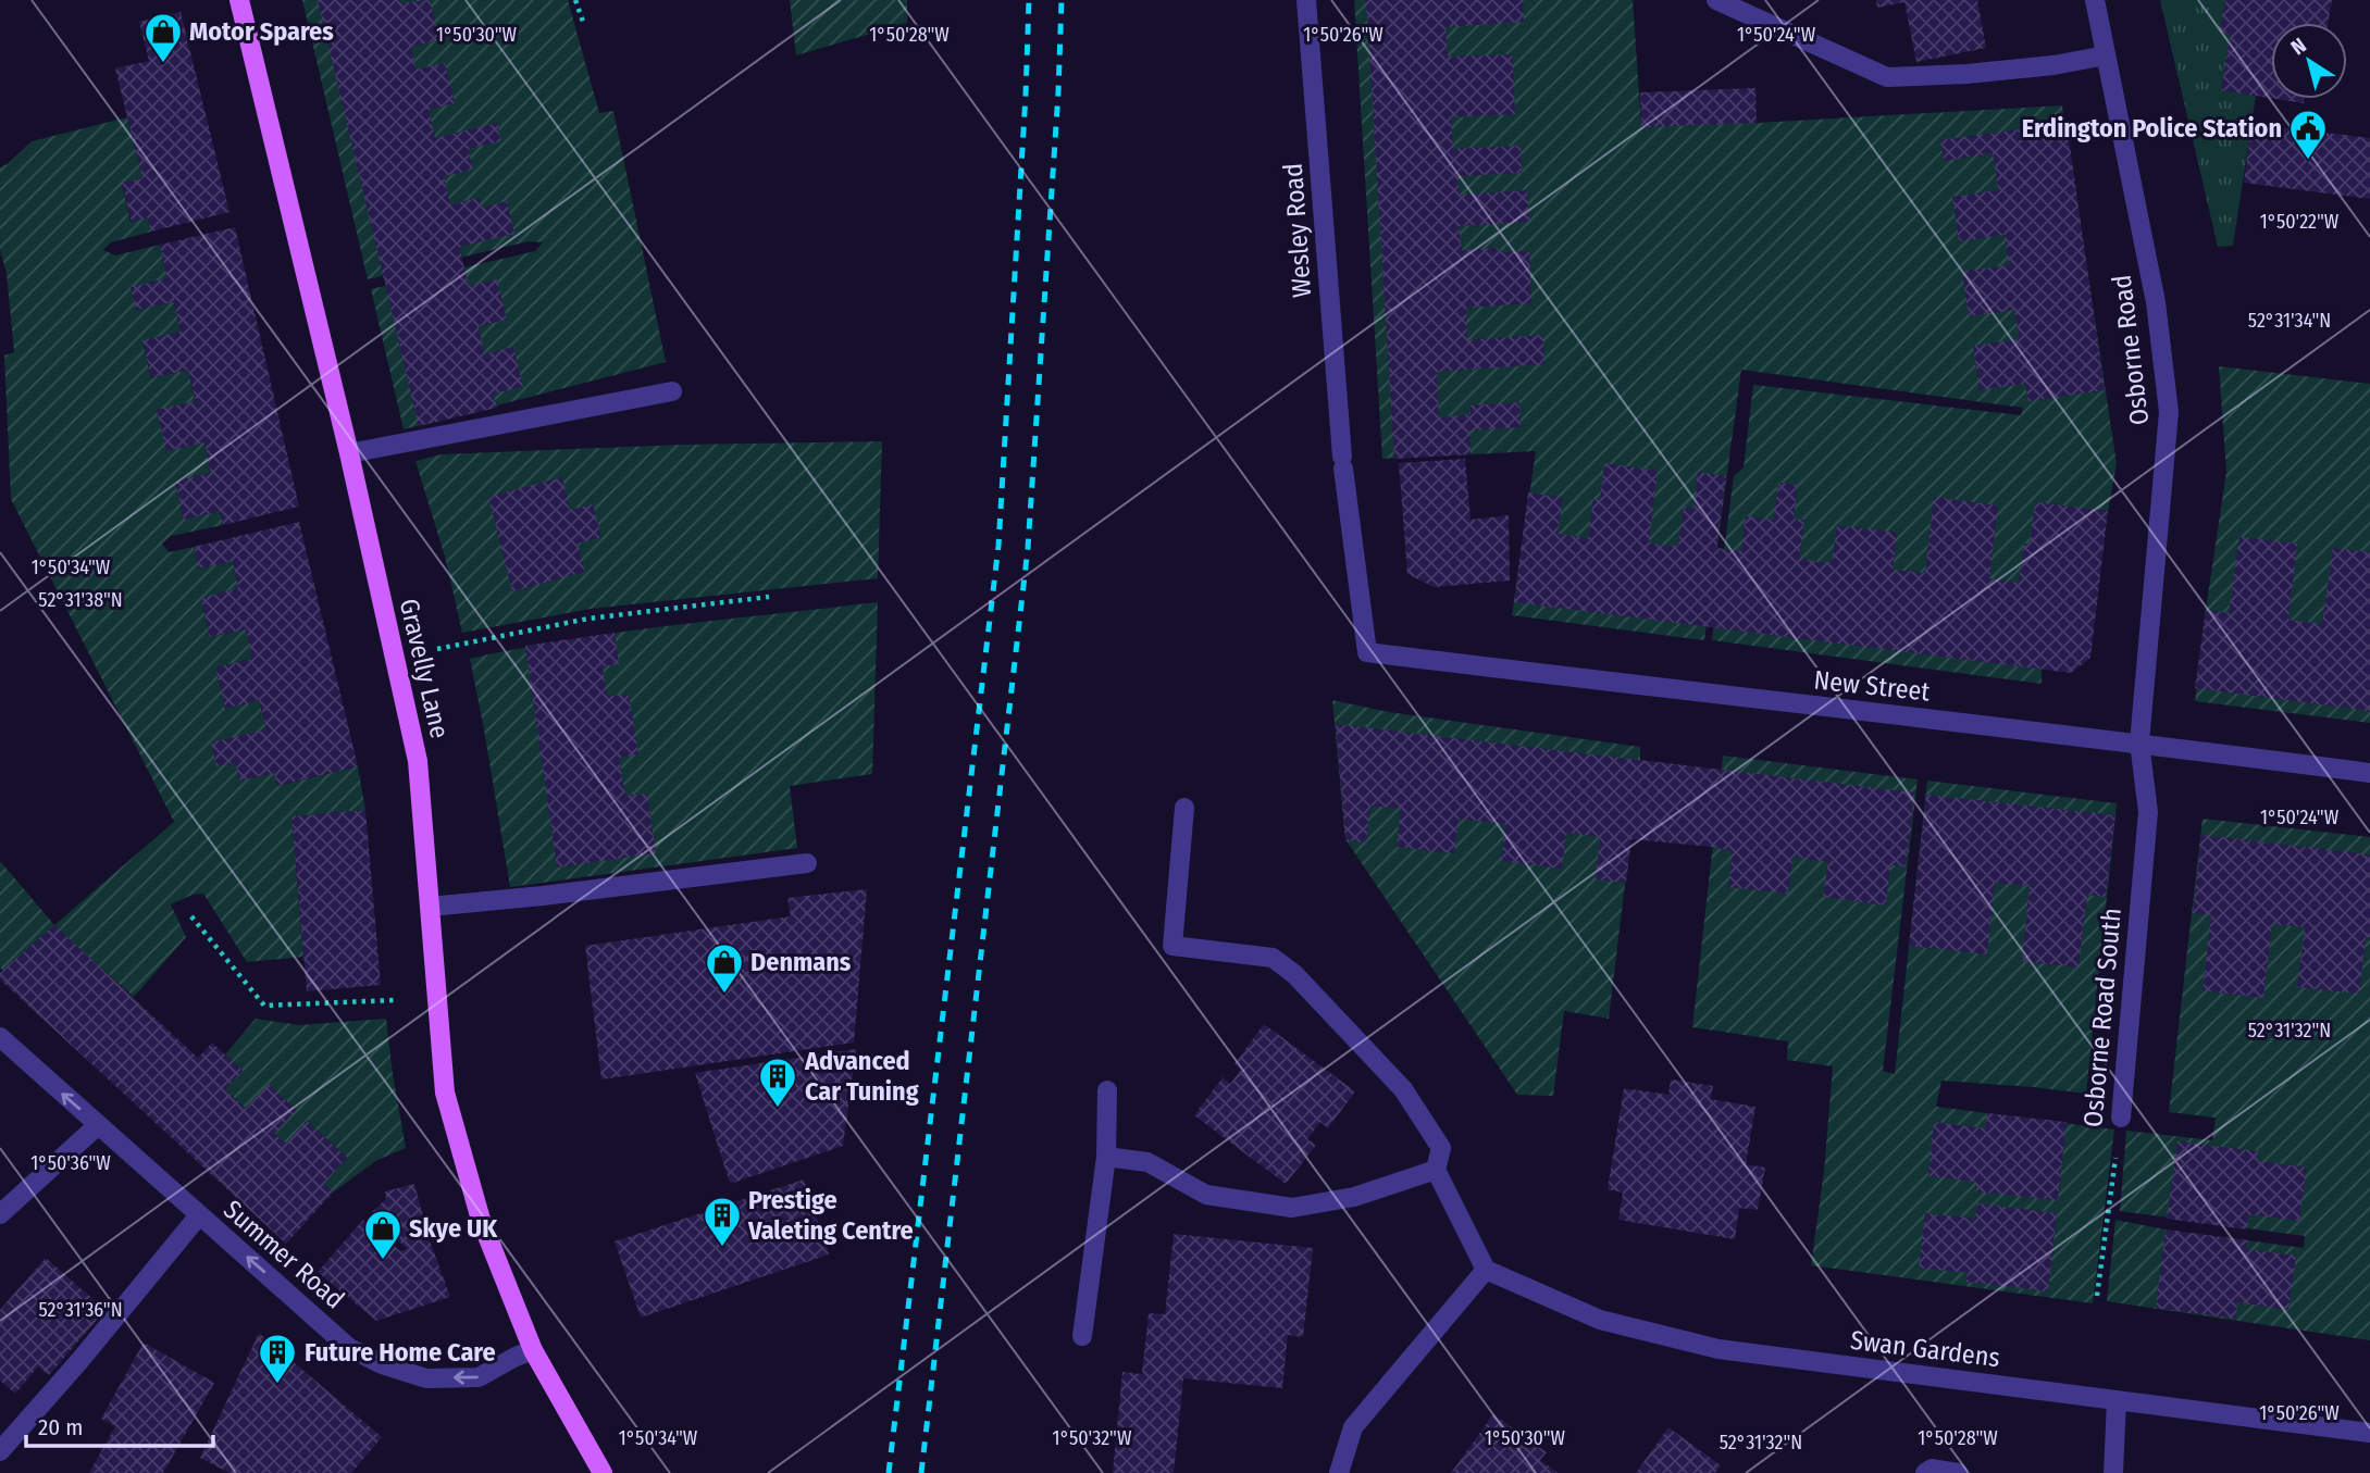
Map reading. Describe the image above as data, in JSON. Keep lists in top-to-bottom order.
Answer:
{
  "streets": {
    "main road": ["Gravelly Lane"],
    "street": [
      "Wesley Road",
      "Osborne Road",
      "New Street",
      "Osborne Road South",
      "Summer Road",
      "Swan Gardens"
    ]
  },
  "crossings": [
    ["Wesley Road", "New Street"],
    ["Osborne Road", "New Street"],
    ["Osborne Road", "Osborne Road South"],
    ["Gravelly Lane", "Summer Road"],
    ["New Street", "Osborne Road South"]
  ],
  "one_way": ["Summer Road"],
  "places": {
    "shop": ["Motor Spares", "Denmans", "Skye UK"],
    "public building": ["Erdington Police Station"],
    "building": ["Advanced Car Tuning", "Prestige Valeting Centre", "Future Home Care"]
  },
  "scale_bar": "20 m",
  "north": "top left",
  "coordinates": [
    "1°50'30\"W",
    "1°50'28\"W",
    "1°50'26\"W",
    "1°50'24\"W",
    "1°50'22\"W",
    "52°31'34\"N",
    "1°50'34\"W",
    "52°31'38\"N",
    "52°31'32\"N",
    "1°50'36\"W",
    "52°31'36\"N",
    "1°50'32\"W"
  ]
}
